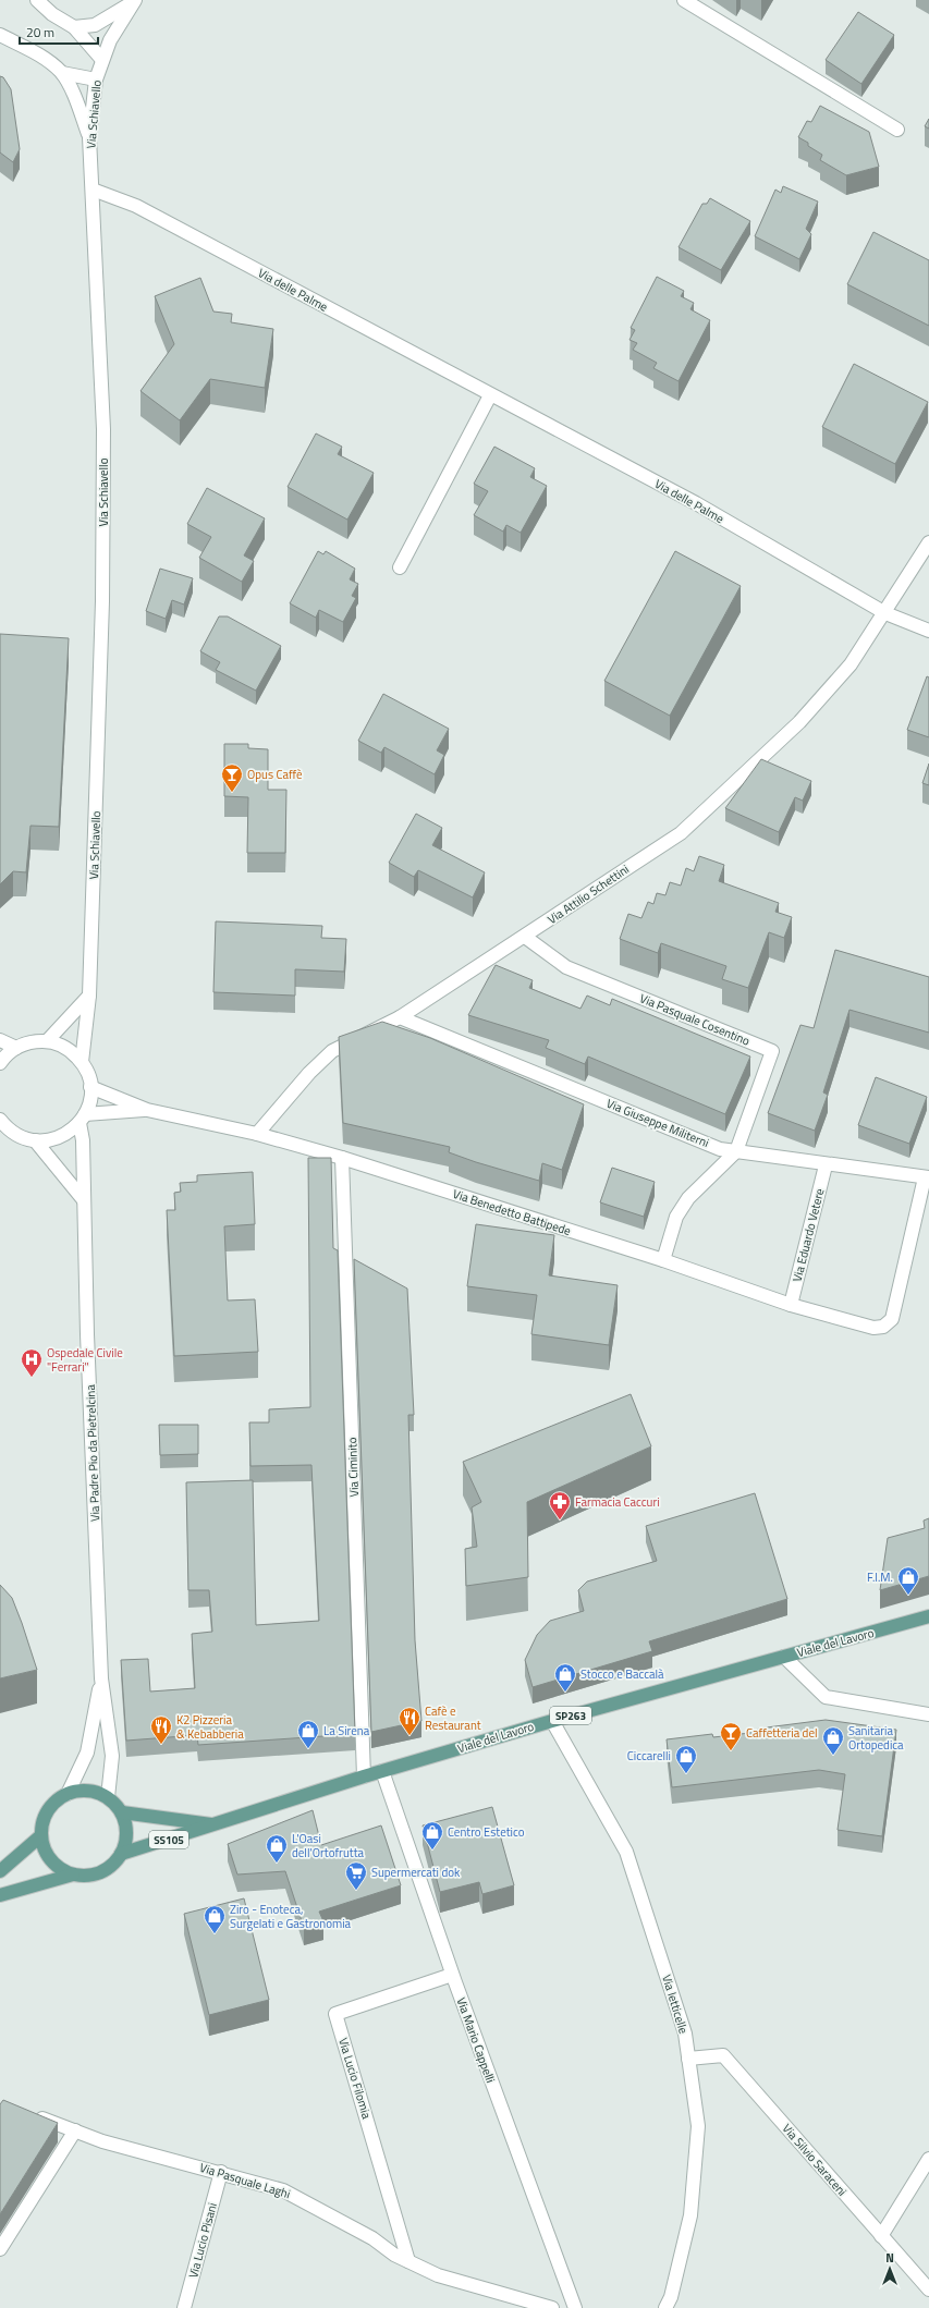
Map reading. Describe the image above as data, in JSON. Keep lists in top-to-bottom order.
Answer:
{
  "streets": {
    "main road": ["Viale del Lavoro", "SP263", "SS105"],
    "street": [
      "Via Schiavello",
      "Via delle Palme",
      "Via Attilio Schettini",
      "Via Pasquale Cosentino",
      "Via Giuseppe Militerni",
      "Via Benedetto Battipede",
      "Via Eduardo Vetere",
      "Via Padre Pio da Pietrelcina",
      "Via Ciminito",
      "Via Ietticelle",
      "Via Mario Cappelli",
      "Via Lucio Filomia",
      "Via Silvio Saraceni",
      "Via Pasquale Laghi",
      "Via Lucio Pisani"
    ]
  },
  "crossings": [
    ["Via Schiavello", "Via delle Palme"],
    ["Via delle Palme", "Via Attilio Schettini"],
    ["Via Attilio Schettini", "Via Pasquale Cosentino"],
    ["Via Attilio Schettini", "Via Giuseppe Militerni"],
    ["Via Attilio Schettini", "Via Benedetto Battipede"],
    ["Via Pasquale Cosentino", "Via Giuseppe Militerni"],
    ["Via Giuseppe Militerni", "Via Benedetto Battipede"],
    ["Via Giuseppe Militerni", "Via Eduardo Vetere"],
    ["Via Benedetto Battipede", "Via Eduardo Vetere"],
    ["Via Benedetto Battipede", "Via Ciminito"],
    ["Via Padre Pio da Pietrelcina", "Viale del Lavoro"],
    ["Via Ciminito", "Viale del Lavoro"],
    ["Viale del Lavoro", "Via Ietticelle"],
    ["Viale del Lavoro", "Via Mario Cappelli"],
    ["Via Ietticelle", "Via Silvio Saraceni"],
    ["Via Mario Cappelli", "Via Lucio Filomia"],
    ["Via Lucio Filomia", "Via Pasquale Laghi"],
    ["Via Pasquale Laghi", "Via Lucio Pisani"]
  ],
  "places": {
    "bar": ["Opus Caffè", "Caffetteria del"],
    "hospital": ["Ospedale Civile \"Ferrari\""],
    "pharmacy": ["Farmacia Caccuri"],
    "shop": [
      "F.I.M.",
      "Stocco e Baccalà",
      "La Sirena",
      "Sanitaria Ortopedica",
      "Ciccarelli",
      "Centro Estetico",
      "L'Oasi dell'Ortofrutta",
      "Ziro - Enoteca, Surgelati e Gastronomia"
    ],
    "restaurant": ["Cafè e Restaurant", "K2 Pizzeria & Kebabberia"],
    "supermarket": ["Supermercati dok"]
  },
  "scale_bar": "20 m",
  "north": "top"
}
